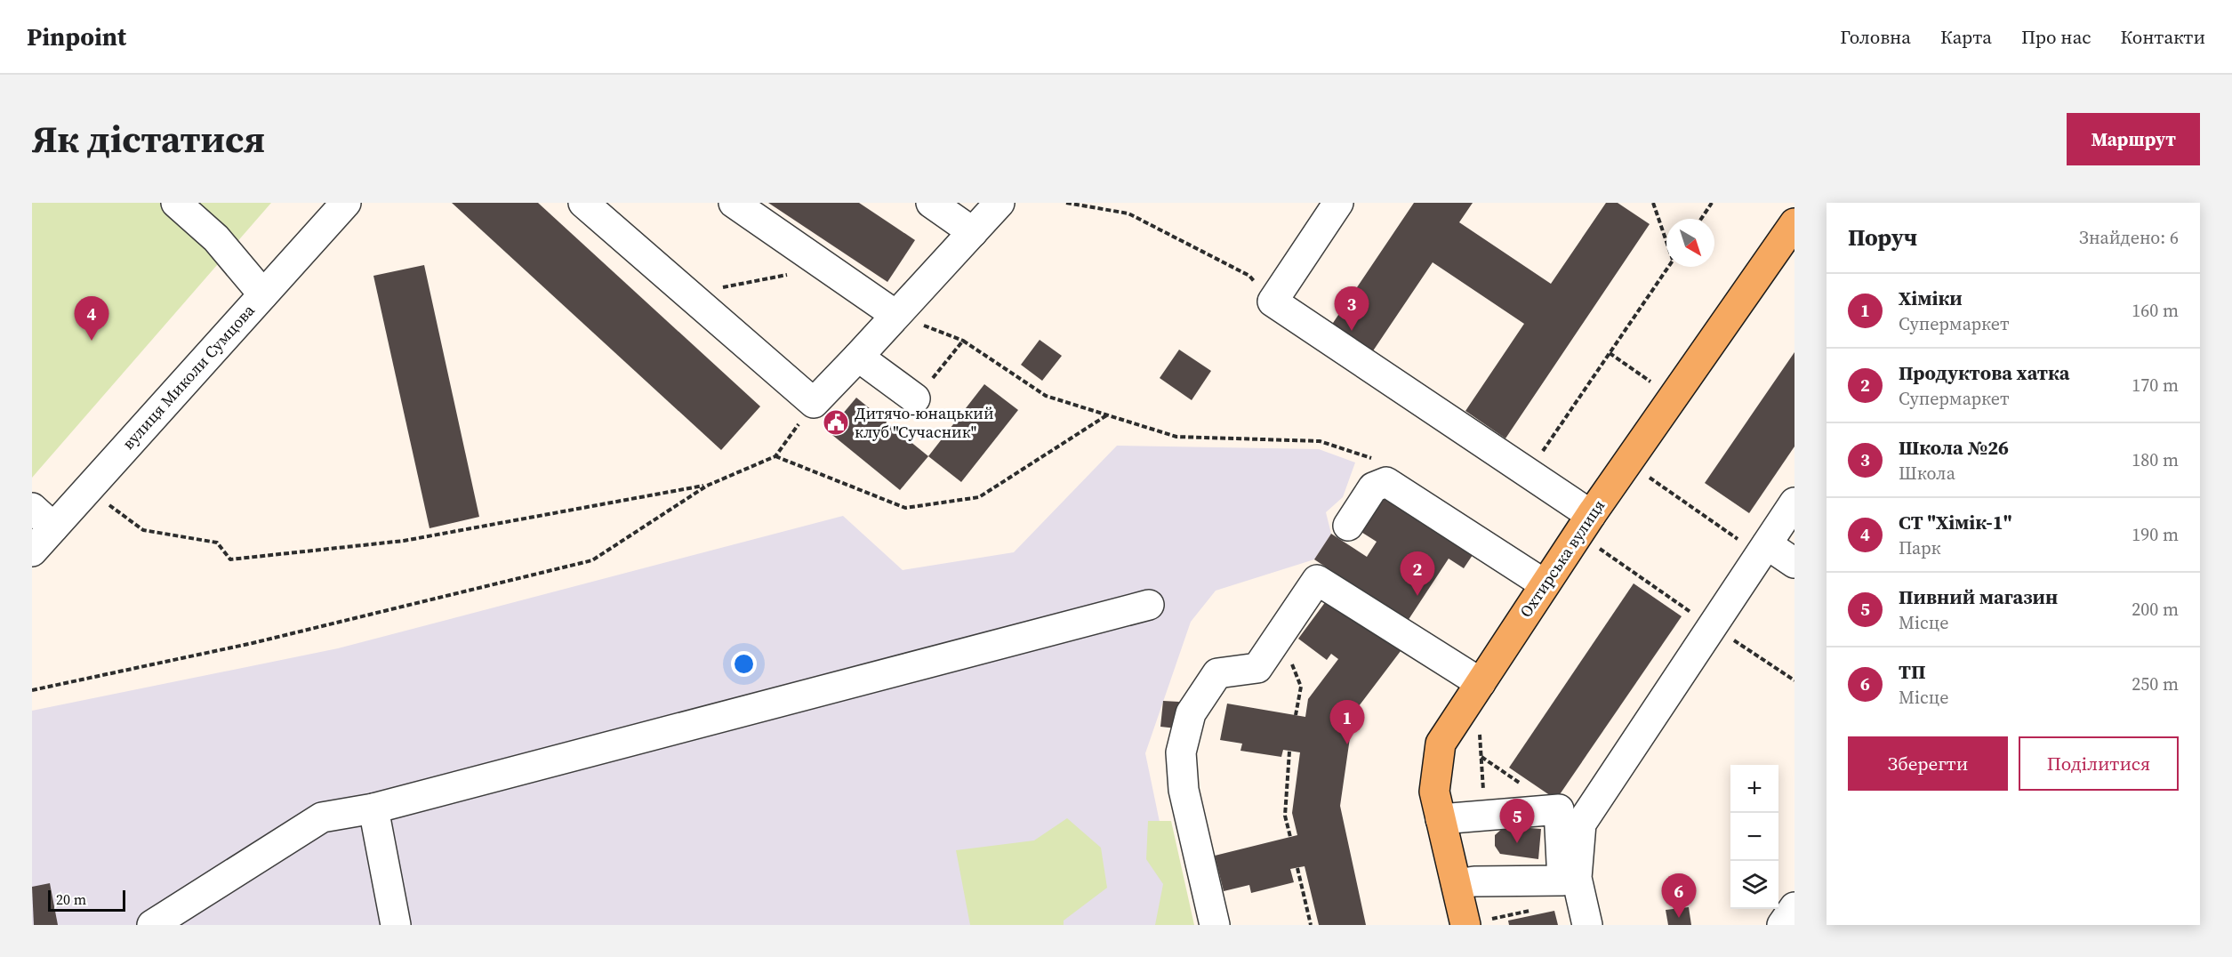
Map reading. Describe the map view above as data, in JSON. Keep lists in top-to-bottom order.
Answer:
{
  "streets": {
    "main road": ["Охтирська вулиця"],
    "street": ["вулиця Миколи Сумцова"]
  },
  "places": {
    "public building": ["Дитячо-юнацький клуб \"Сучасник\""]
  },
  "scale_bar": "20 m",
  "north": "bottom right",
  "page": {
    "header": "Pinpoint",
    "nav": [
      "Головна",
      "Карта",
      "Про нас",
      "Контакти"
    ],
    "title": "Як дістатися",
    "buttons": [
      "Маршрут",
      ["Зберегти", "Поділитися"]
    ],
    "heading": ["Поруч", "Знайдено: 6"],
    "list": [
      {
        "mark": "1",
        "name": "Хіміки",
        "note": "Супермаркет",
        "value": "160 m"
      },
      {
        "mark": "2",
        "name": "Продуктова хатка",
        "note": "Супермаркет",
        "value": "170 m"
      },
      {
        "mark": "3",
        "name": "Школа №26",
        "note": "Школа",
        "value": "180 m"
      },
      {
        "mark": "4",
        "name": "СТ \"Хімік-1\"",
        "note": "Парк",
        "value": "190 m"
      },
      {
        "mark": "5",
        "name": "Пивний магазин",
        "note": "Місце",
        "value": "200 m"
      },
      {
        "mark": "6",
        "name": "ТП",
        "note": "Місце",
        "value": "250 m"
      }
    ],
    "pins": [
      "3",
      "4",
      "2",
      "1",
      "5",
      "6"
    ],
    "map_buttons": ["+", "−"],
    "scale": "20 m"
  }
}
